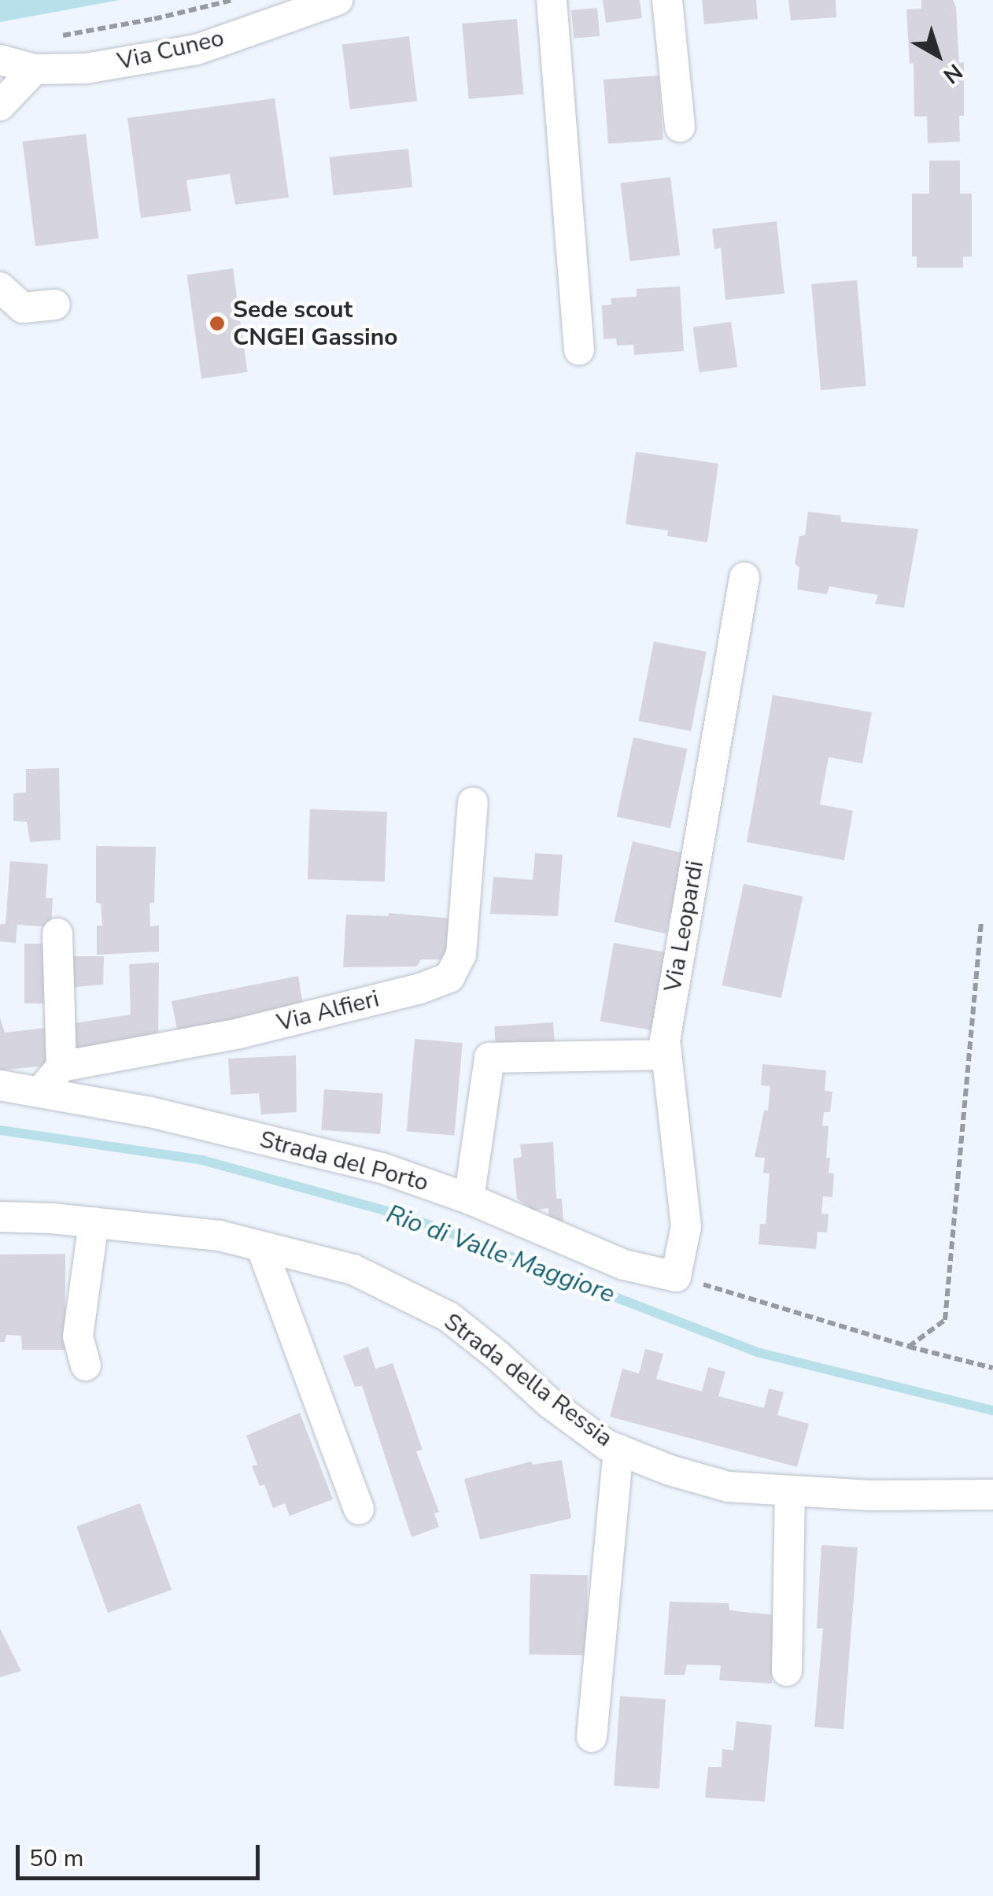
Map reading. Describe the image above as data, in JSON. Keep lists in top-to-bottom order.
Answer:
{
  "streets": {
    "street": [
      "Via Cuneo",
      "Via Leopardi",
      "Via Alfieri",
      "Strada del Porto",
      "Strada della Ressia"
    ]
  },
  "crossings": [
    ["Via Leopardi", "Strada del Porto"]
  ],
  "water": ["Rio di Valle Maggiore"],
  "places": ["Sede scout CNGEI Gassino"],
  "scale_bar": "50 m",
  "north": "bottom right"
}
